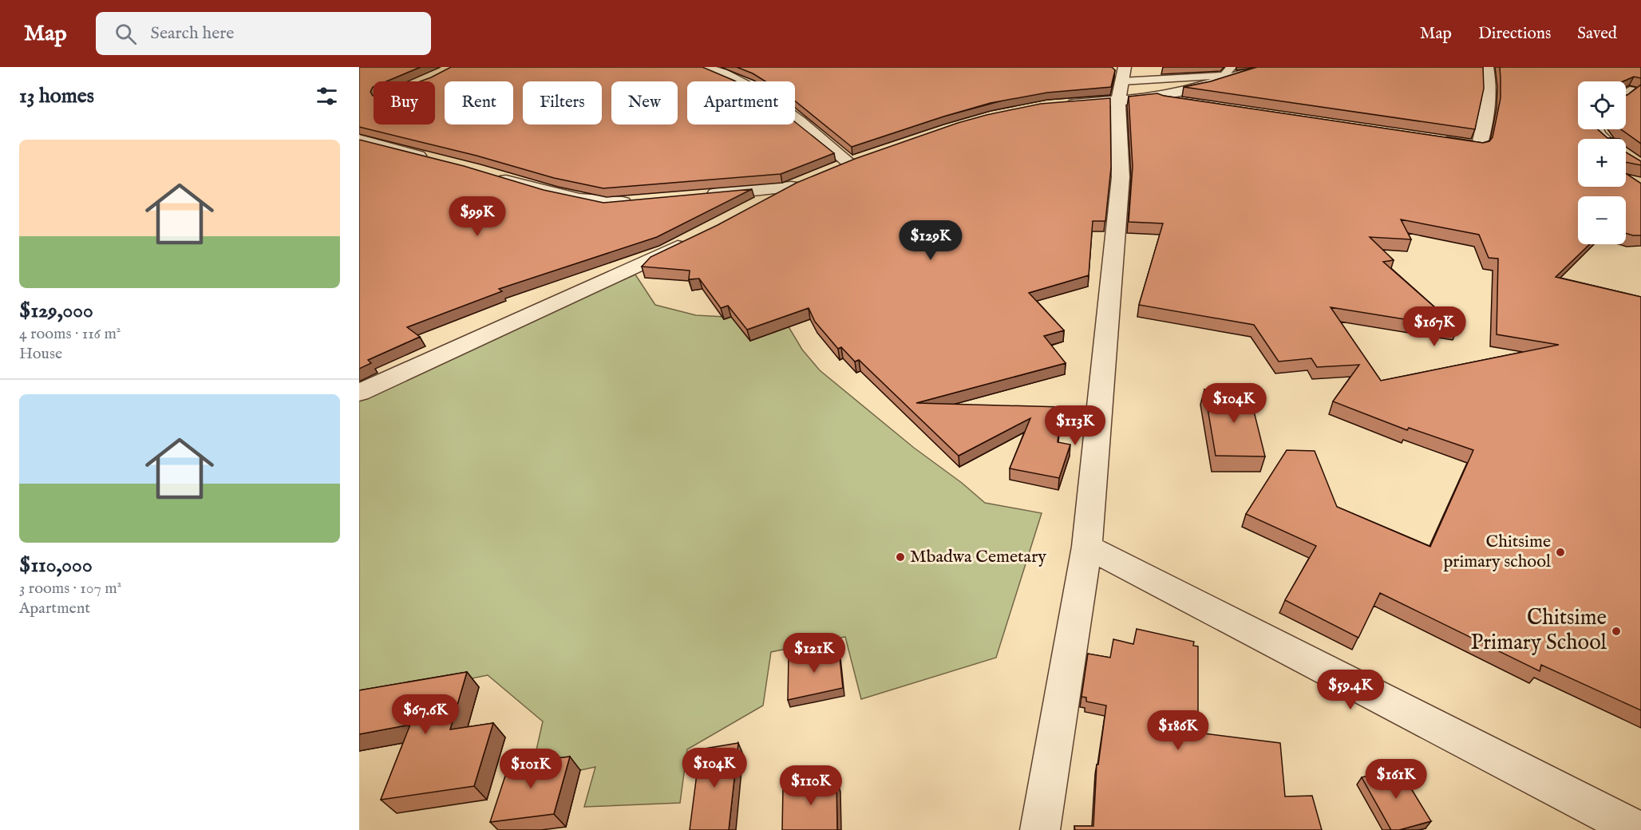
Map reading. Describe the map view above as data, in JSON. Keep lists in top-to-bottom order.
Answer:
{
  "places": ["Chitsime primary school", "Mbadwa Cemetary", "Chitsime Primary School"],
  "page": {
    "header": "Map",
    "search": "Search here",
    "nav": ["Map", "Directions", "Saved"],
    "heading": "13 homes",
    "map_buttons": ["+", "−"],
    "chip": [
      "Buy",
      "Rent",
      "Filters",
      "New",
      "Apartment"
    ],
    "list": [
      {
        "name": "$129,000",
        "note": "4 rooms · 116 m² · House"
      },
      {
        "name": "$110,000",
        "note": "3 rooms · 107 m² · Apartment"
      }
    ],
    "price": [
      "$99K",
      "$129K",
      "$167K",
      "$104K",
      "$113K",
      "$121K",
      "$59.4K",
      "$67.6K",
      "$186K",
      "$104K",
      "$101K",
      "$161K",
      "$110K"
    ]
  }
}
